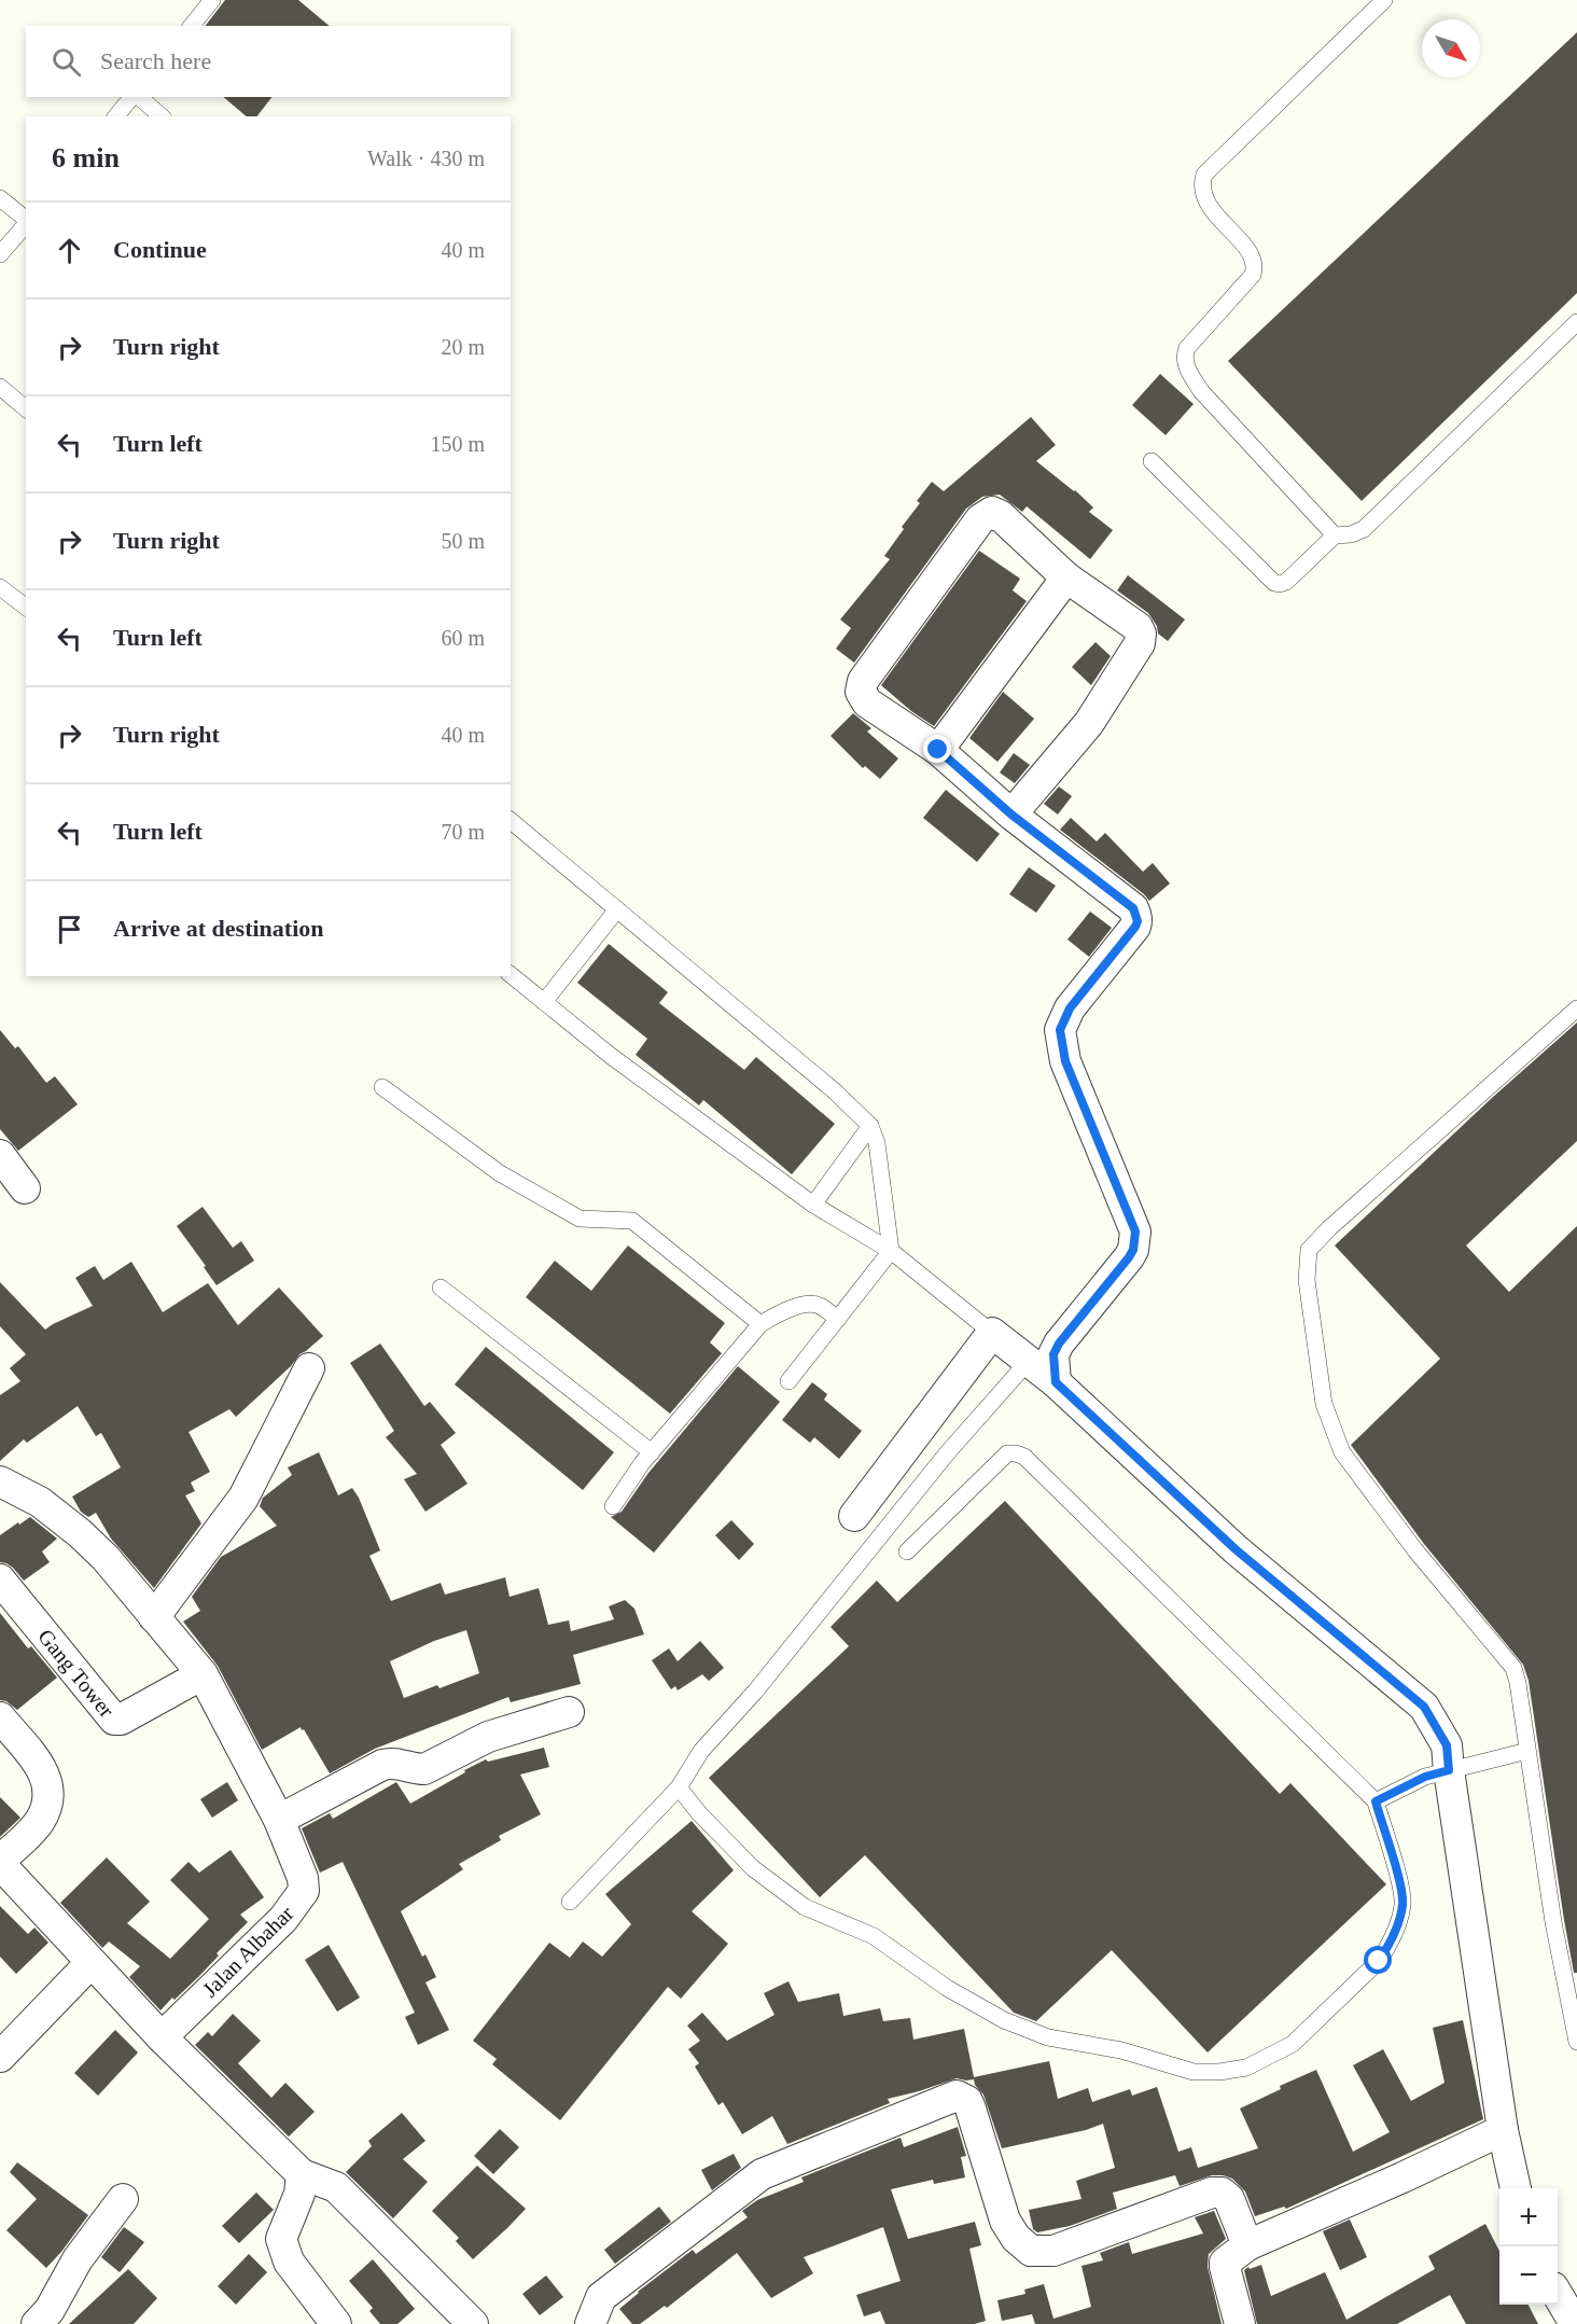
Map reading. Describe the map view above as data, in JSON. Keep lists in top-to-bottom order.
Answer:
{
  "streets": {
    "street": ["Gang Tower", "Jalan Albahar"]
  },
  "crossings": [
    ["Gang Tower", "Jalan Albahar"]
  ],
  "north": "bottom right",
  "page": {
    "search": "Search here",
    "heading": ["6 min", "Walk · 430 m"],
    "list": [
      ["Continue", "40 m"],
      ["Turn right", "20 m"],
      ["Turn left", "150 m"],
      ["Turn right", "50 m"],
      ["Turn left", "60 m"],
      ["Turn right", "40 m"],
      ["Turn left", "70 m"],
      "Arrive at destination"
    ],
    "map_buttons": ["+", "−"]
  }
}
